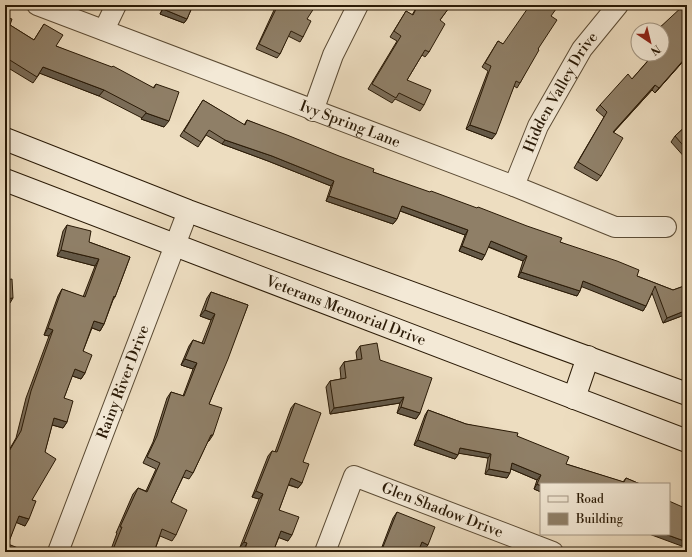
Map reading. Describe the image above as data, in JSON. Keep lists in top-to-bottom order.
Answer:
{
  "streets": {
    "main road": ["Veterans Memorial Drive"],
    "street": [
      "Hidden Valley Drive",
      "Ivy Spring Lane",
      "Rainy River Drive",
      "Glen Shadow Drive"
    ]
  },
  "crossings": [
    ["Hidden Valley Drive", "Ivy Spring Lane"],
    ["Veterans Memorial Drive", "Rainy River Drive"]
  ],
  "legend": ["Road", "Building"],
  "north": "bottom right"
}
